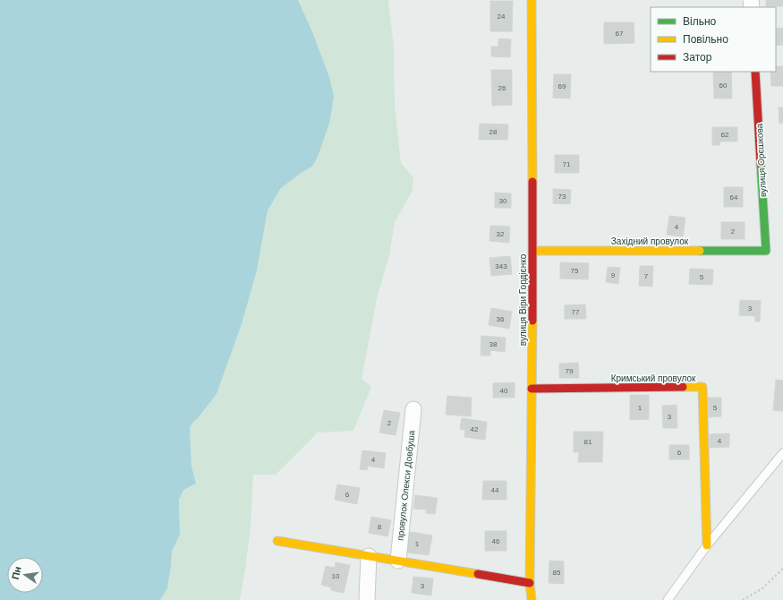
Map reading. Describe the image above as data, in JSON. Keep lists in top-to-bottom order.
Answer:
{
  "streets": {
    "street": [
      "вулиця Орєшкова",
      "Західний провулок",
      "вулиця Віри Гордієнко",
      "Кримський провулок",
      "провулок Олекси Довбуша"
    ]
  },
  "crossings": [
    ["вулиця Орєшкова", "Західний провулок"],
    ["Західний провулок", "вулиця Віри Гордієнко"],
    ["вулиця Віри Гордієнко", "Кримський провулок"]
  ],
  "house_numbers": [
    "24",
    "67",
    "60",
    "69",
    "26",
    "28",
    "62",
    "71",
    "73",
    "64",
    "30",
    "4",
    "2",
    "32",
    "343",
    "75",
    "9",
    "7",
    "5",
    "3",
    "77",
    "36",
    "38",
    "79",
    "40",
    "1",
    "5",
    "3",
    "2",
    "42",
    "4",
    "81",
    "6",
    "4",
    "44",
    "6",
    "8",
    "46",
    "1",
    "85",
    "10",
    "3"
  ],
  "legend": ["Вільно", "Повільно", "Затор"],
  "north": "left"
}
